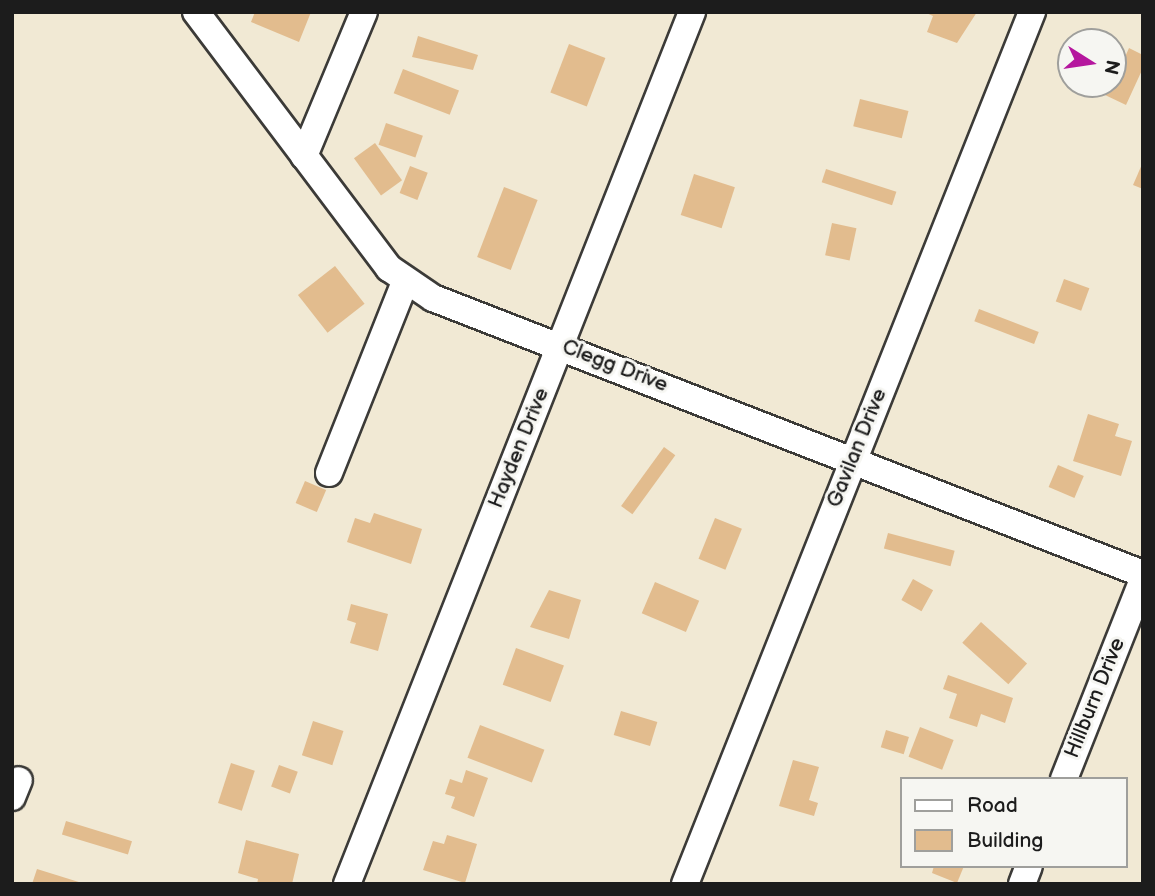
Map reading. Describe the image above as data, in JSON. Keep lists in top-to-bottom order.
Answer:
{
  "streets": {
    "street": [
      "Clegg Drive",
      "Hayden Drive",
      "Gavilan Drive",
      "Hillburn Drive"
    ]
  },
  "crossings": [
    ["Clegg Drive", "Hayden Drive"],
    ["Clegg Drive", "Gavilan Drive"],
    ["Clegg Drive", "Hillburn Drive"]
  ],
  "legend": ["Road", "Building"],
  "north": "right"
}
